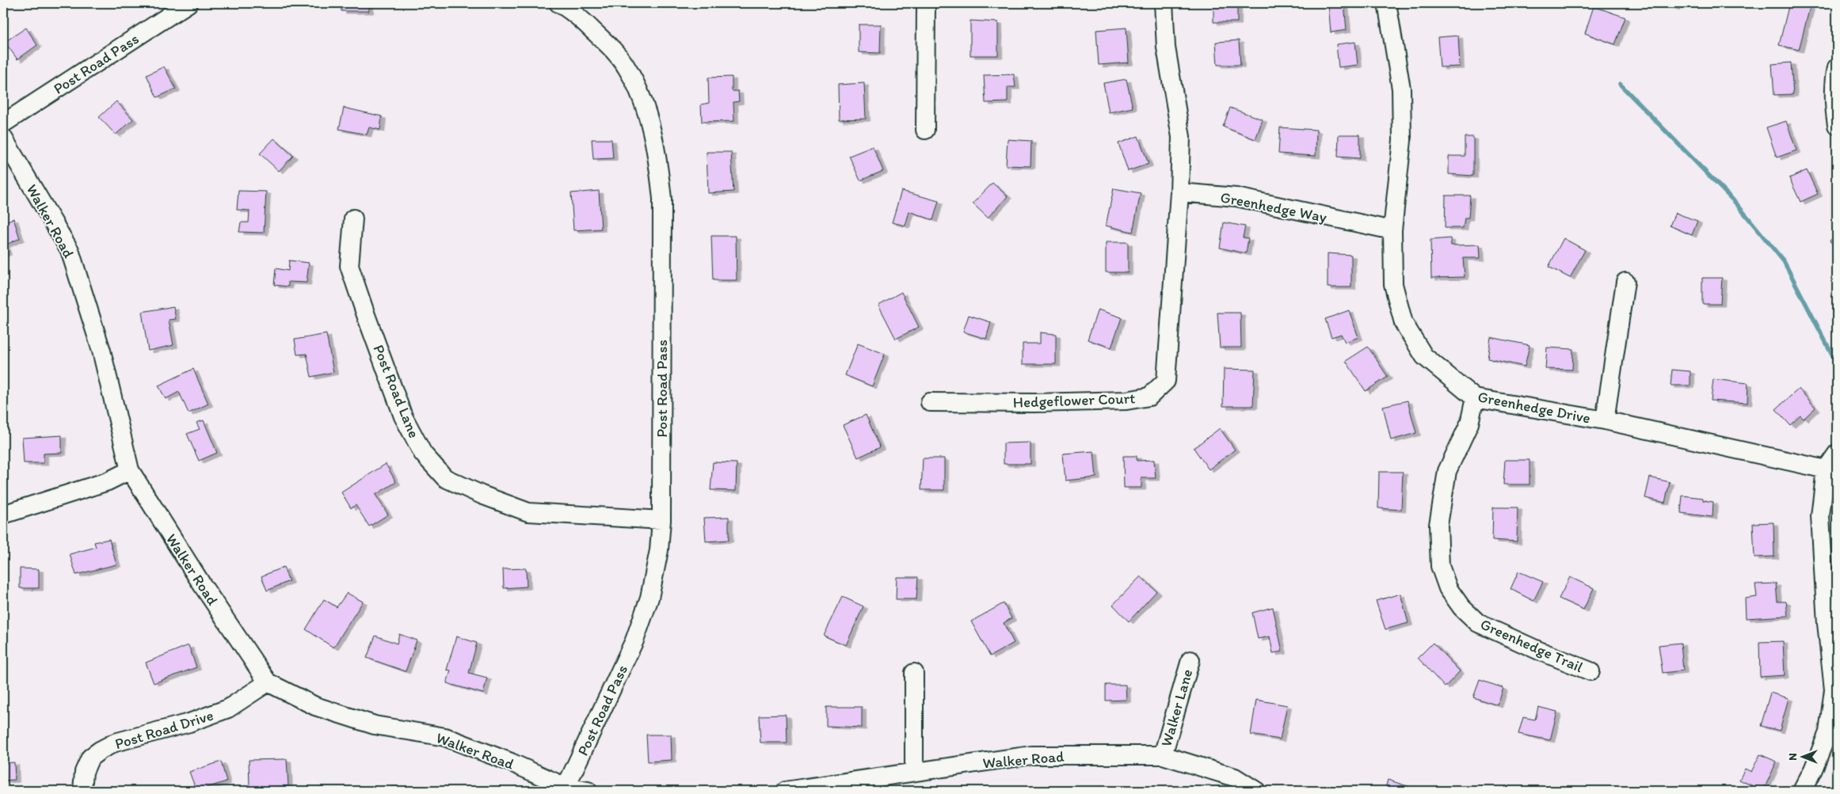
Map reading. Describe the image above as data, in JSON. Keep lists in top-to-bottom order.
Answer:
{
  "streets": {
    "street": [
      "Post Road Pass",
      "Greenhedge Way",
      "Walker Road",
      "Post Road Lane",
      "Hedgeflower Court",
      "Greenhedge Drive",
      "Greenhedge Trail",
      "Walker Lane",
      "Post Road Drive"
    ]
  },
  "crossings": [
    ["Post Road Pass", "Walker Road"],
    ["Post Road Pass", "Post Road Lane"],
    ["Greenhedge Way", "Hedgeflower Court"],
    ["Greenhedge Way", "Greenhedge Drive"],
    ["Walker Road", "Walker Lane"],
    ["Walker Road", "Post Road Drive"],
    ["Greenhedge Drive", "Greenhedge Trail"]
  ],
  "north": "left"
}
